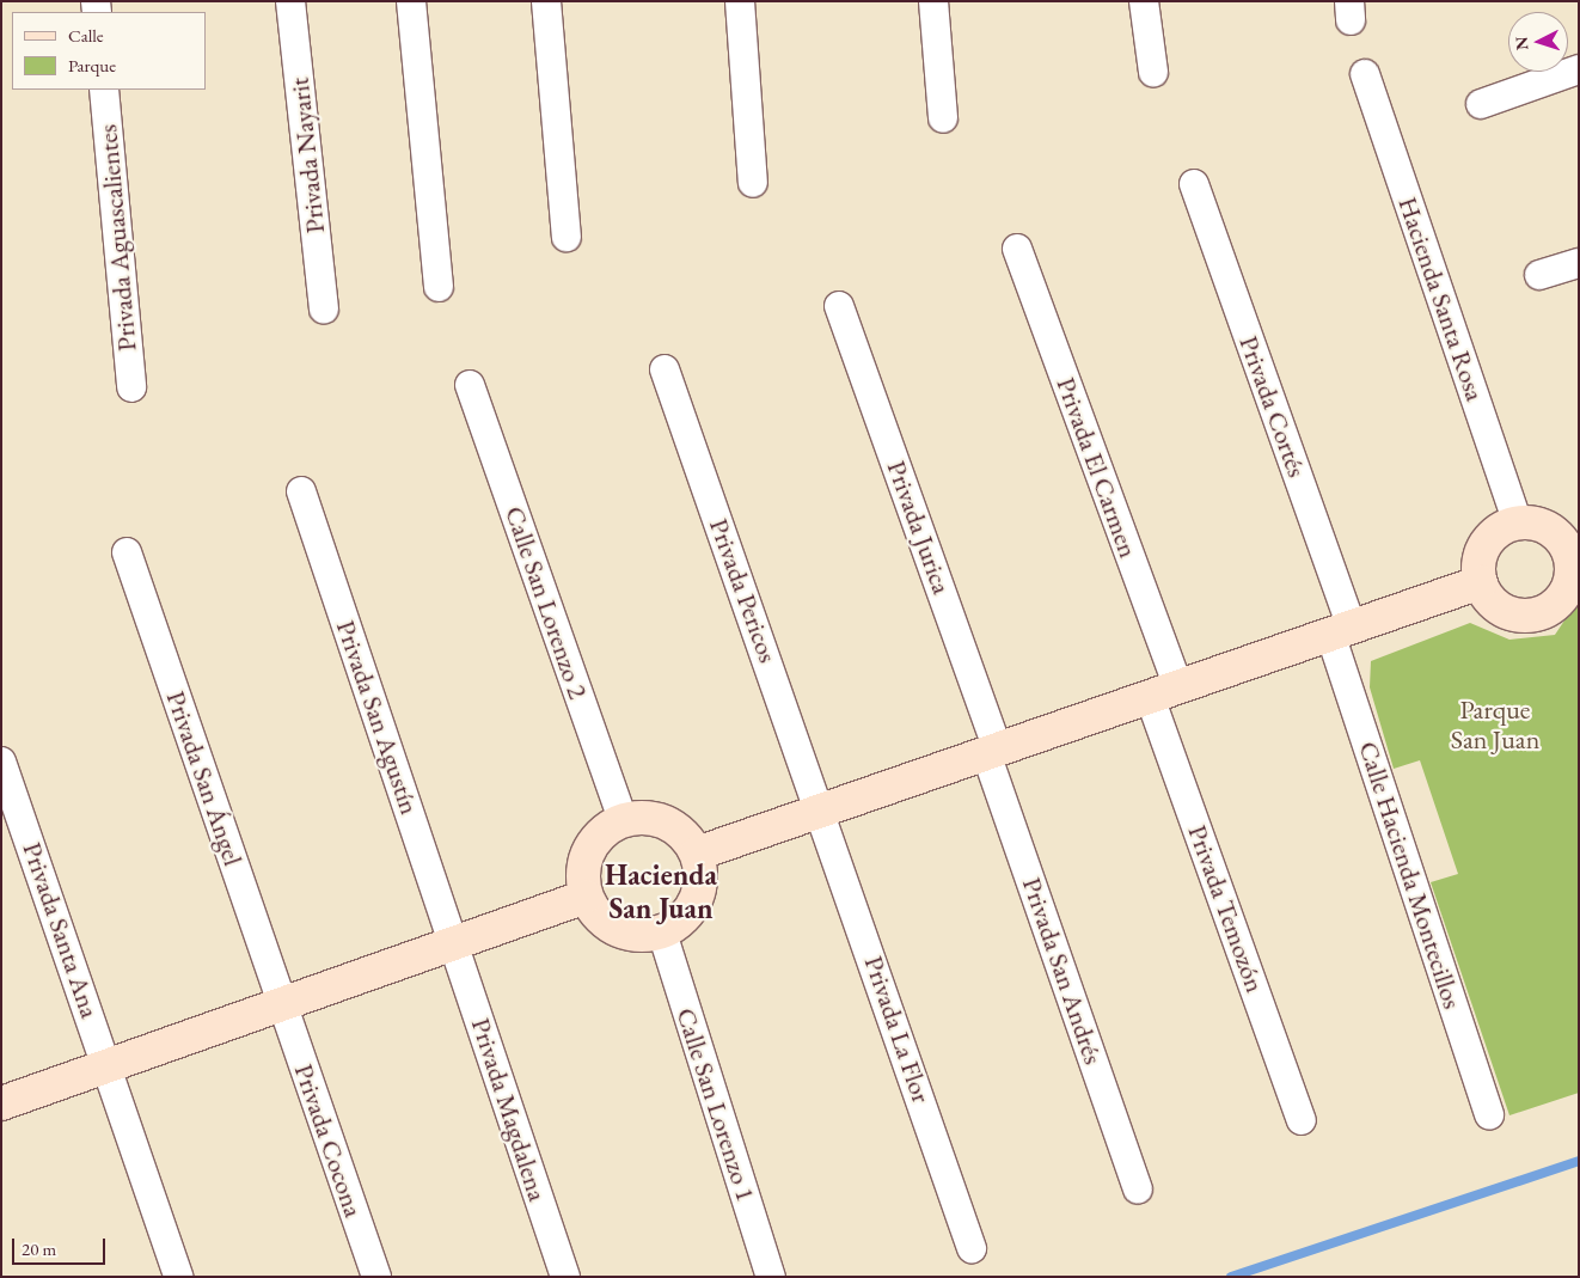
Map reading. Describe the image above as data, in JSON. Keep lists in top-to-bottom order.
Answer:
{
  "streets": {
    "street": [
      "Privada Nayarit",
      "Privada Aguascalientes",
      "Hacienda Santa Rosa",
      "Privada Cortés",
      "Privada El Carmen",
      "Privada Jurica",
      "Privada Pericos",
      "Calle San Lorenzo 2",
      "Privada San Agustín",
      "Privada San Ángel",
      "Calle Hacienda Montecillos",
      "Privada Temozón",
      "Privada Santa Ana",
      "Privada San Andrés",
      "Privada La Flor",
      "Calle San Lorenzo 1",
      "Privada Magdalena",
      "Privada Cocona"
    ]
  },
  "crossings": [
    ["Privada Cortés", "Calle Hacienda Montecillos"],
    ["Privada El Carmen", "Privada Temozón"],
    ["Privada Jurica", "Privada San Andrés"],
    ["Privada Pericos", "Privada La Flor"],
    ["Calle San Lorenzo 2", "Calle San Lorenzo 1"],
    ["Privada San Agustín", "Privada Magdalena"],
    ["Privada San Ángel", "Privada Cocona"]
  ],
  "districts": ["Hacienda San Juan"],
  "parks": ["Parque San Juan"],
  "legend": ["Calle", "Parque"],
  "scale_bar": "20 m",
  "north": "left"
}
